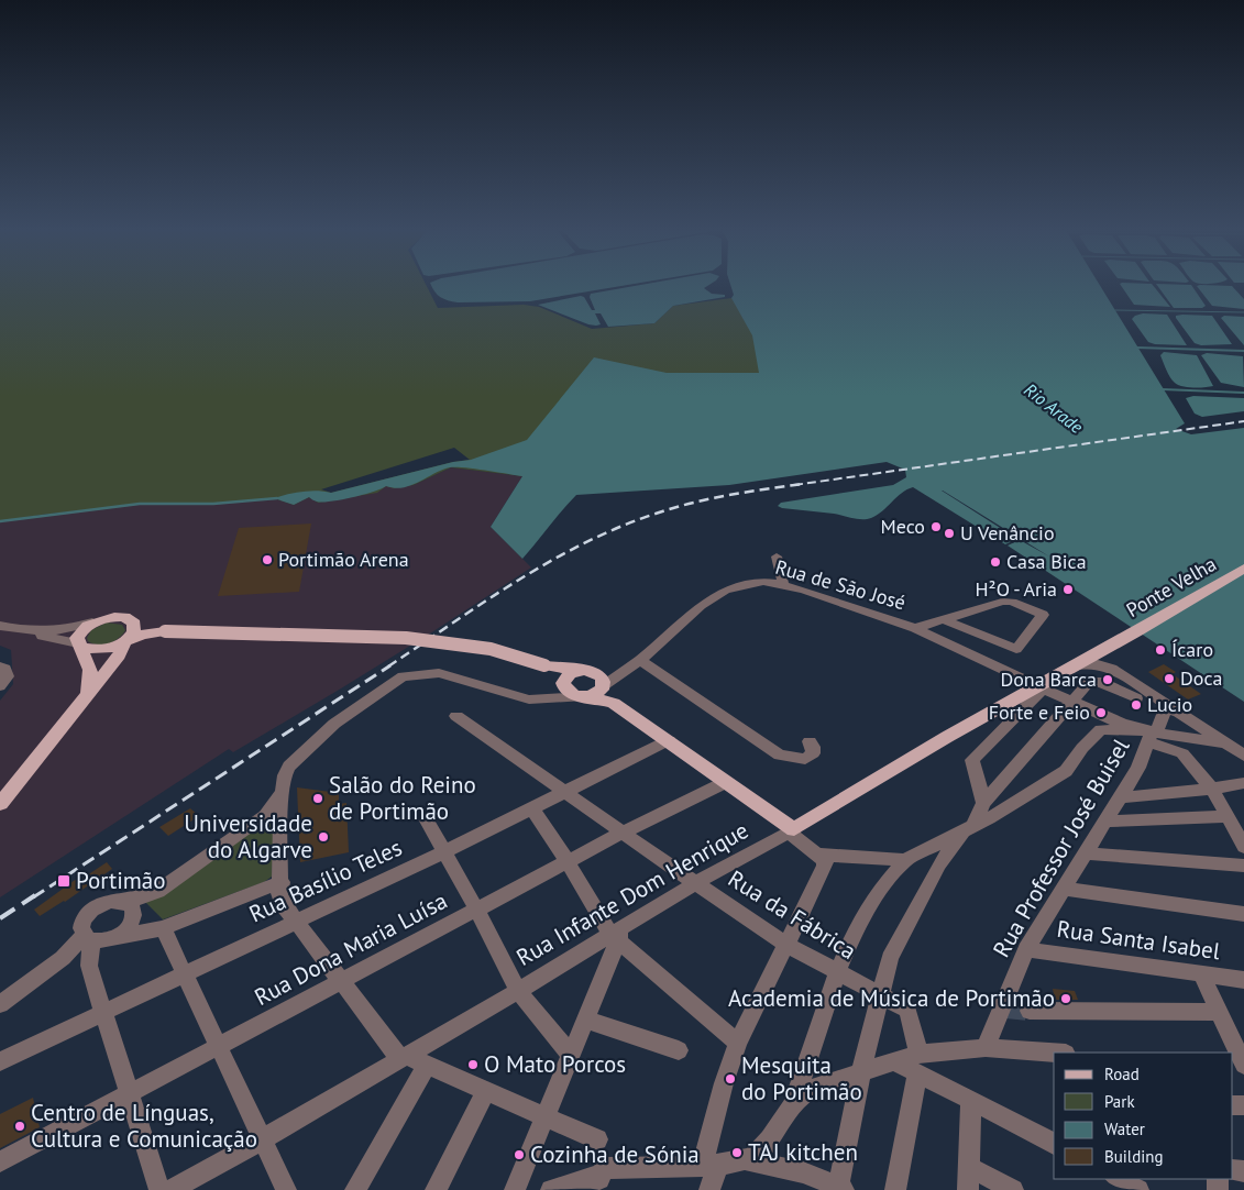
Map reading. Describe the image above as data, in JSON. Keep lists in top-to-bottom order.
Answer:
{
  "streets": {
    "main road": ["Ponte Velha", "Rua Infante Dom Henrique"],
    "street": [
      "Rua de São José",
      "Rua Professor José Buisel",
      "Rua Basílio Teles",
      "Rua da Fábrica",
      "Rua Santa Isabel",
      "Rua Dona Maria Luísa"
    ]
  },
  "crossings": [
    ["Rua de São José", "Rua Professor José Buisel"],
    ["Ponte Velha", "Rua Infante Dom Henrique"],
    ["Rua Professor José Buisel", "Rua Santa Isabel"],
    ["Rua Basílio Teles", "Rua da Fábrica"],
    ["Rua Infante Dom Henrique", "Rua da Fábrica"],
    ["Rua da Fábrica", "Rua Dona Maria Luísa"]
  ],
  "water": ["Rio Arade"],
  "places": {
    "other": [
      "Meco",
      "U Venâncio",
      "Portimão Arena",
      "Casa Bica",
      "H²O - Aria",
      "Ícaro",
      "Doca",
      "Dona Barca",
      "Lucio",
      "Forte e Feio",
      "Salão do Reino de Portimão",
      "Universidade do Algarve",
      "Academia de Música de Portimão",
      "O Mato Porcos",
      "Mesquita do Portimão",
      "Centro de Línguas, Cultura e Comunicação",
      "TAJ kitchen",
      "Cozinha de Sónia"
    ],
    "transit": ["Portimão"]
  },
  "legend": [
    "Road",
    "Park",
    "Water",
    "Building"
  ]
}
